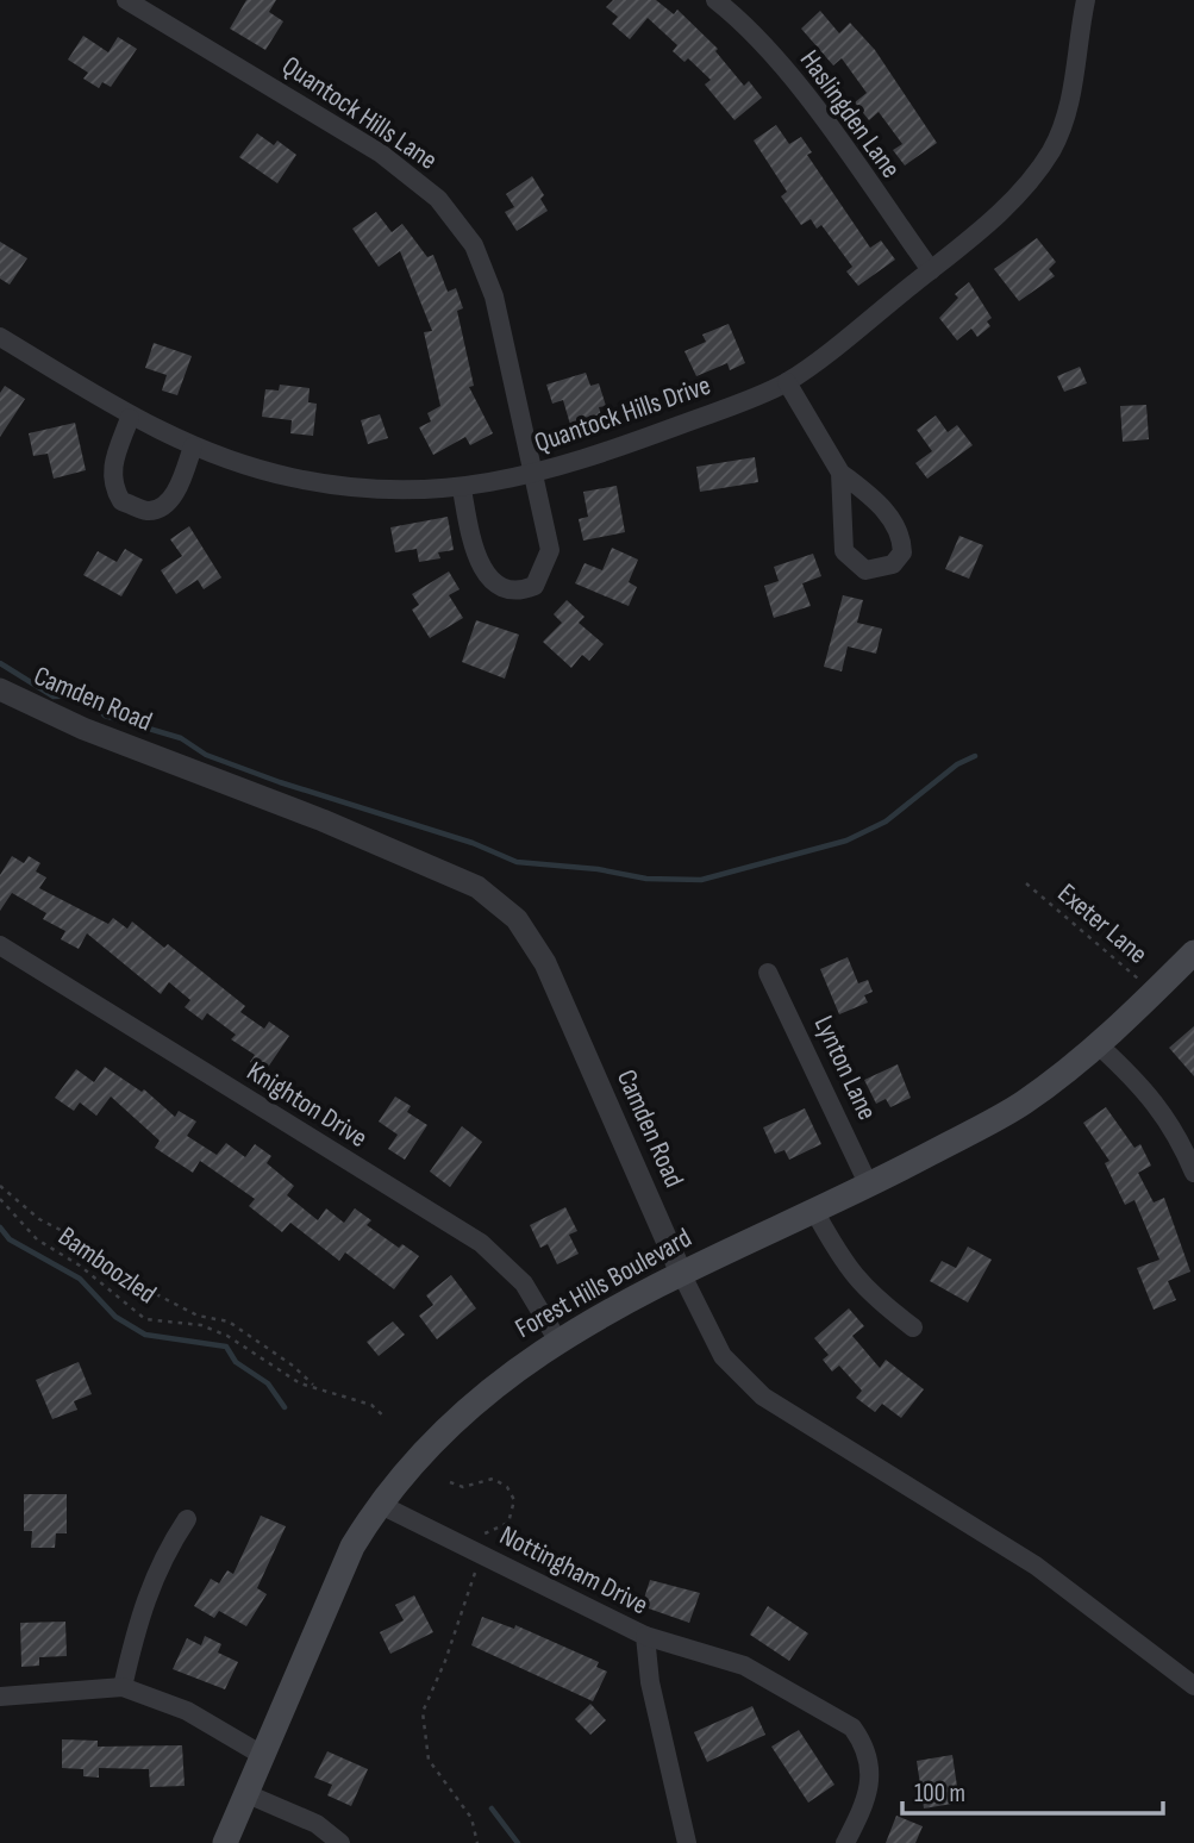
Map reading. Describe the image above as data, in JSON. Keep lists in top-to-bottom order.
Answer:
{
  "streets": {
    "main road": ["Forest Hills Boulevard"],
    "street": [
      "Quantock Hills Lane",
      "Haslingden Lane",
      "Quantock Hills Drive",
      "Camden Road",
      "Lynton Lane",
      "Knighton Drive",
      "Nottingham Drive"
    ],
    "path": ["Exeter Lane", "Bamboozled"]
  },
  "crossings": [
    ["Quantock Hills Lane", "Quantock Hills Drive"],
    ["Haslingden Lane", "Quantock Hills Drive"],
    ["Camden Road", "Forest Hills Boulevard"],
    ["Exeter Lane", "Forest Hills Boulevard"],
    ["Lynton Lane", "Forest Hills Boulevard"],
    ["Knighton Drive", "Forest Hills Boulevard"],
    ["Forest Hills Boulevard", "Nottingham Drive"]
  ],
  "scale_bar": "100 m"
}
